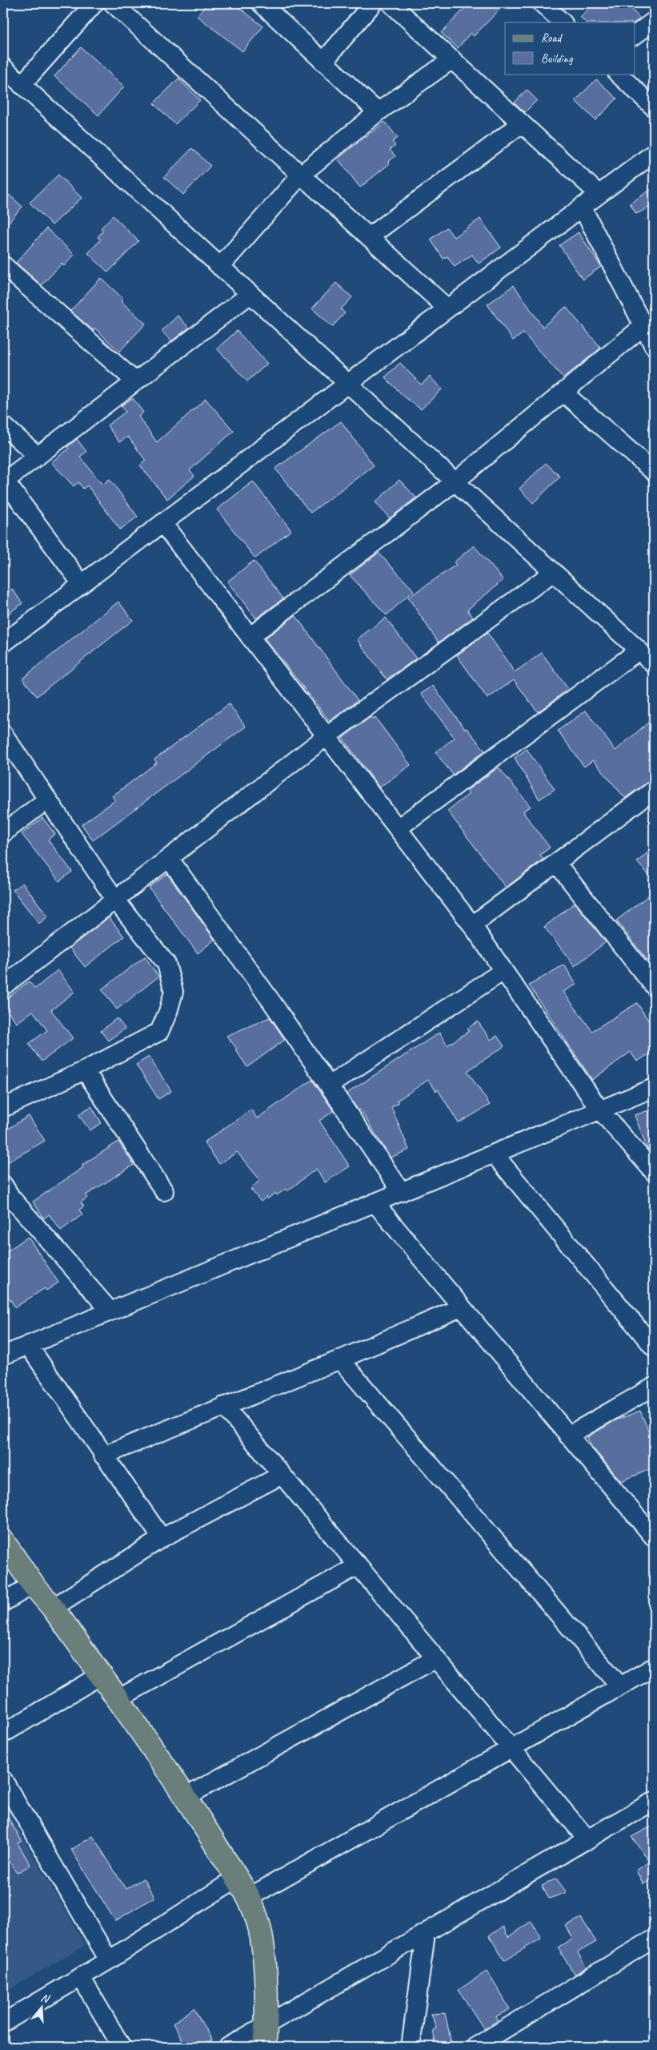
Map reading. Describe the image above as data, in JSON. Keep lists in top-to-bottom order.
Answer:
{
  "legend": ["Road", "Building"],
  "north": "top"
}
